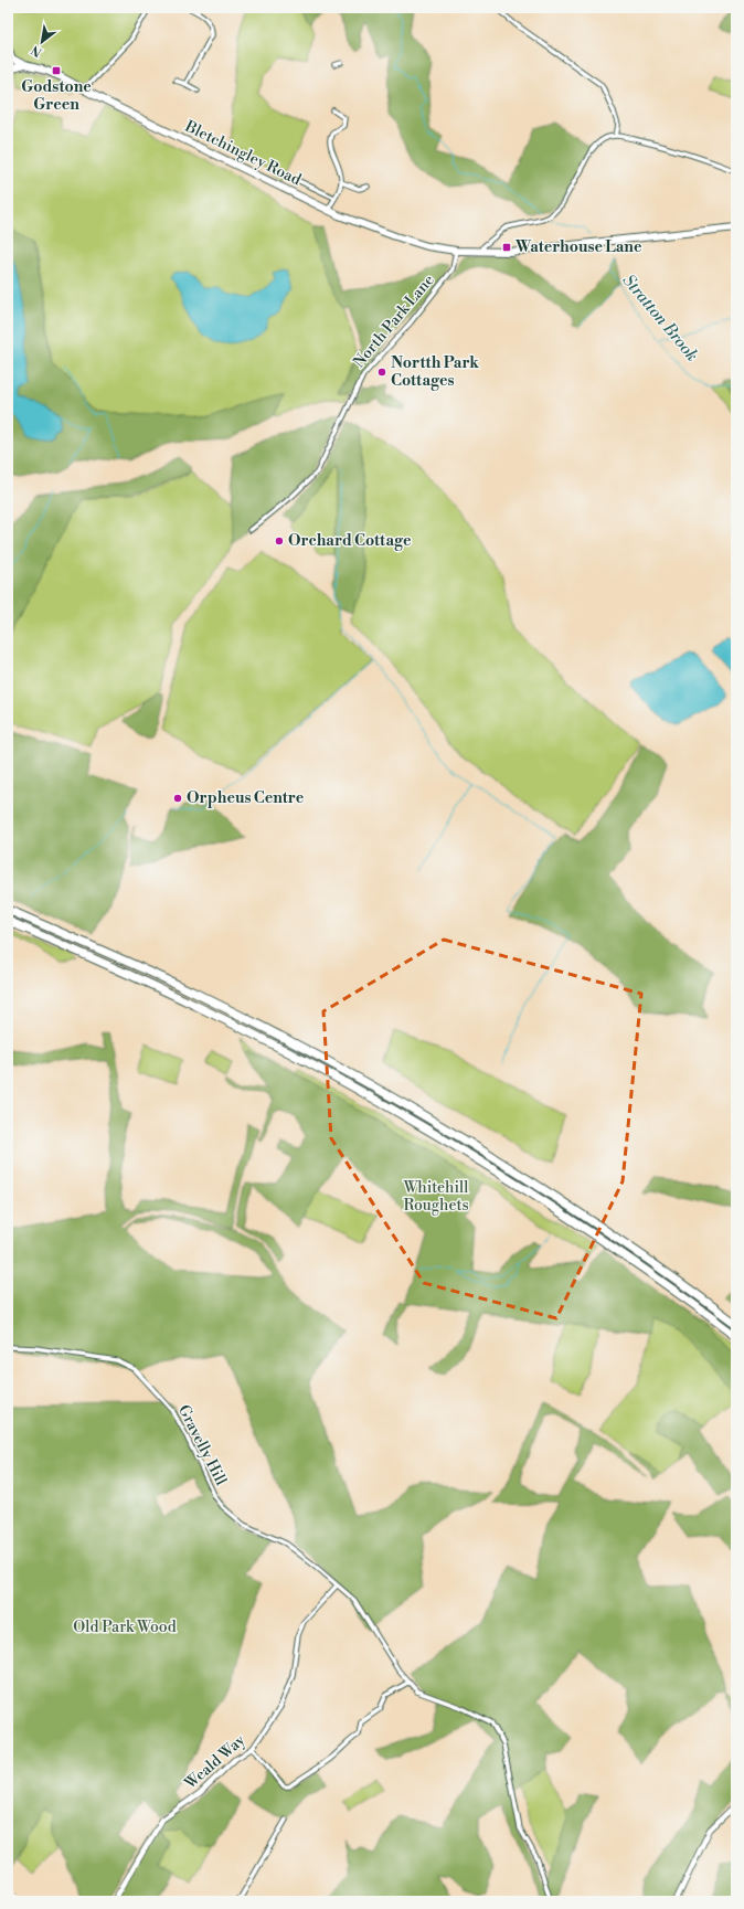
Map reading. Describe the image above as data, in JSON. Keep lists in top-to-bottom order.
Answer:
{
  "streets": {
    "main road": ["Bletchingley Road"],
    "street": ["North Park Lane", "Gravelly Hill", "Weald Way"]
  },
  "crossings": [
    ["Bletchingley Road", "North Park Lane"],
    ["Gravelly Hill", "Weald Way"]
  ],
  "water": ["Stratton Brook"],
  "parks": ["Whitehill Roughets", "Old Park Wood"],
  "places": {
    "transit": ["Godstone Green", "Waterhouse Lane"],
    "other": ["Nortth Park Cottages", "Orchard Cottage", "Orpheus Centre"]
  },
  "north": "bottom left"
}
